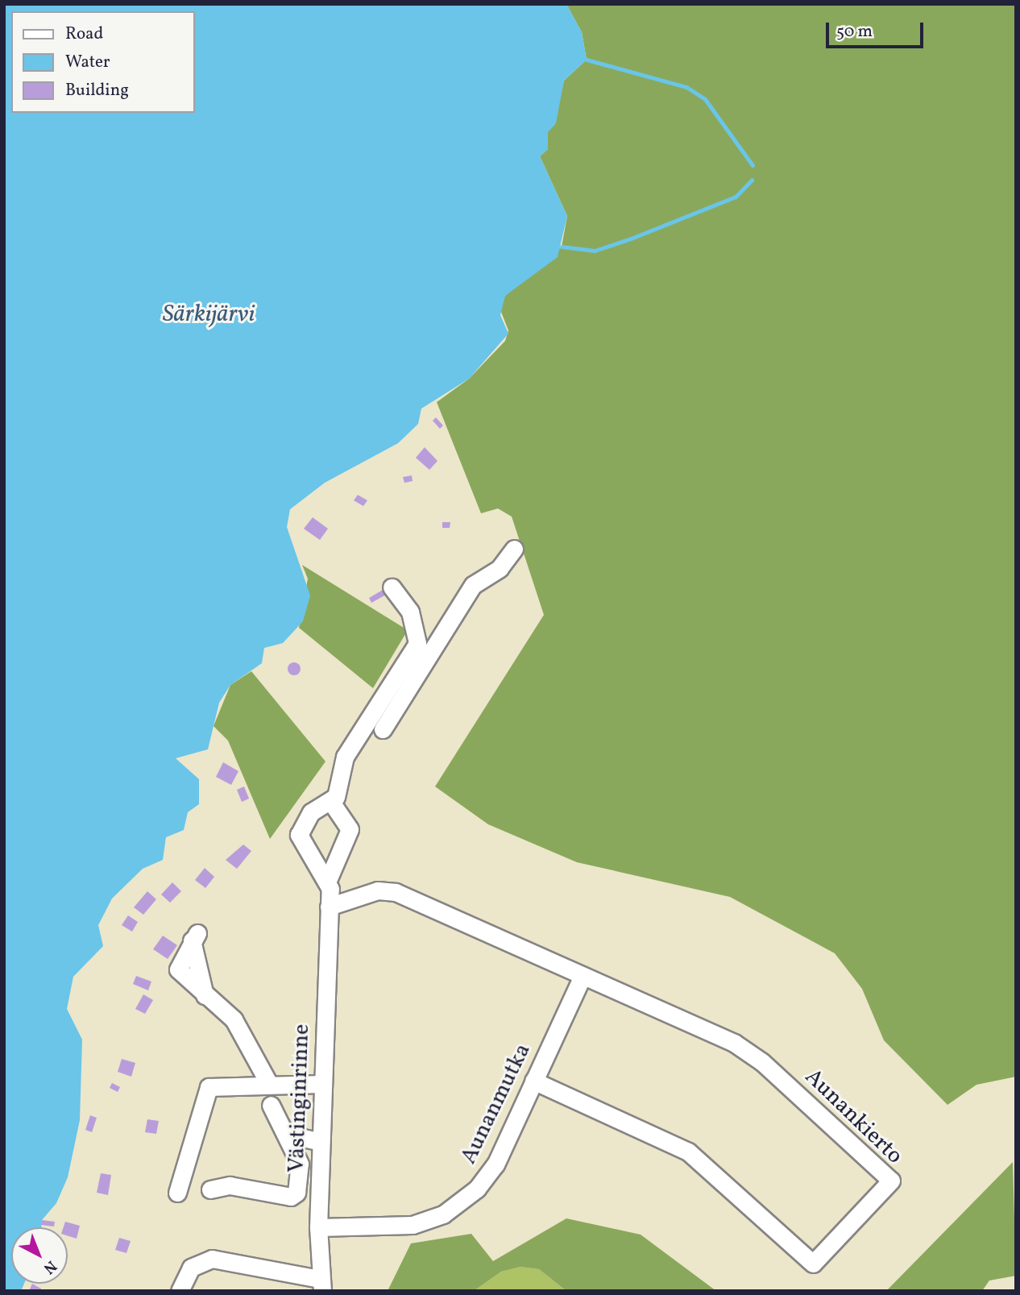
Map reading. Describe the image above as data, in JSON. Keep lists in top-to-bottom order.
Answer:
{
  "streets": {
    "street": ["Västinginrinne", "Aunanmutka", "Aunankierto"]
  },
  "crossings": [
    ["Västinginrinne", "Aunanmutka"],
    ["Västinginrinne", "Aunankierto"],
    ["Aunanmutka", "Aunankierto"]
  ],
  "water": ["Särkijärvi"],
  "legend": ["Road", "Water", "Building"],
  "scale_bar": "50 m",
  "north": "bottom right"
}
